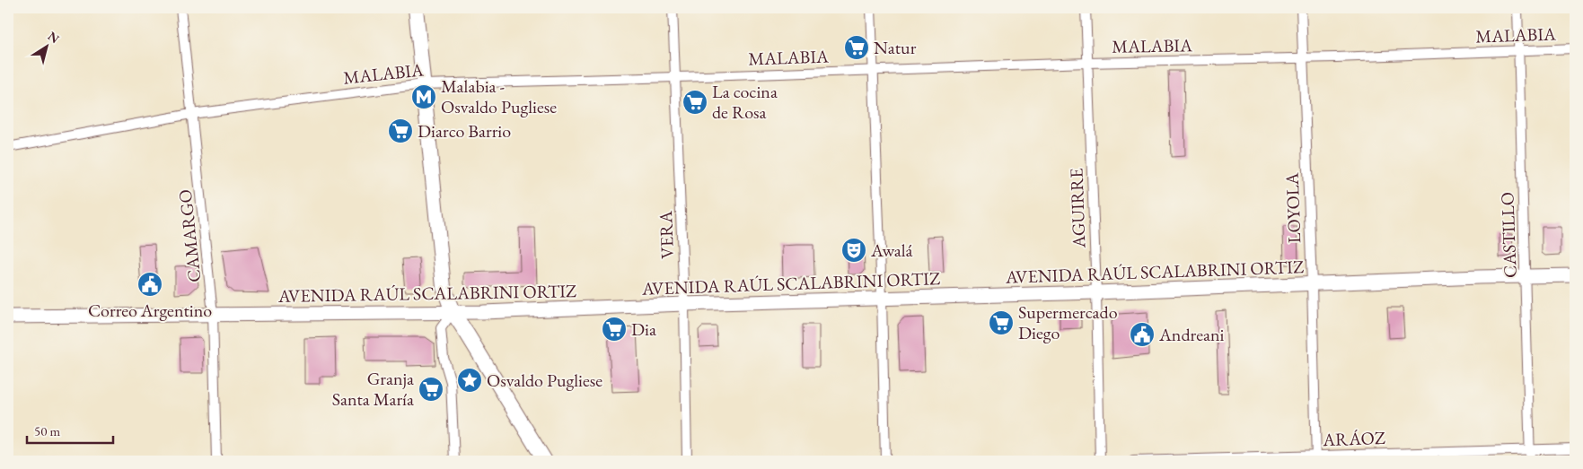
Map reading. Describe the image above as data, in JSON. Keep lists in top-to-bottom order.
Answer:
{
  "streets": {
    "main road": ["AVENIDA RAÚL SCALABRINI ORTIZ"],
    "street": [
      "MALABIA",
      "AGUIRRE",
      "LOYOLA",
      "VERA",
      "CASTILLO",
      "CAMARGO",
      "ARÁOZ"
    ]
  },
  "crossings": [
    ["MALABIA", "AGUIRRE"],
    ["MALABIA", "LOYOLA"],
    ["MALABIA", "VERA"],
    ["MALABIA", "CASTILLO"],
    ["MALABIA", "CAMARGO"],
    ["AGUIRRE", "AVENIDA RAÚL SCALABRINI ORTIZ"],
    ["LOYOLA", "AVENIDA RAÚL SCALABRINI ORTIZ"],
    ["LOYOLA", "ARÁOZ"],
    ["VERA", "AVENIDA RAÚL SCALABRINI ORTIZ"],
    ["CASTILLO", "AVENIDA RAÚL SCALABRINI ORTIZ"],
    ["CASTILLO", "ARÁOZ"],
    ["CAMARGO", "AVENIDA RAÚL SCALABRINI ORTIZ"]
  ],
  "places": {
    "supermarket": [
      "Natur",
      "La cocina de Rosa",
      "Diarco Barrio",
      "Supermercado Diego",
      "Dia",
      "Granja Santa María"
    ],
    "metro station": ["Malabia - Osvaldo Pugliese"],
    "theatre": ["Awalá"],
    "public building": ["Correo Argentino", "Andreani"],
    "place": ["Osvaldo Pugliese"]
  },
  "scale_bar": "50 m",
  "north": "top right"
}
